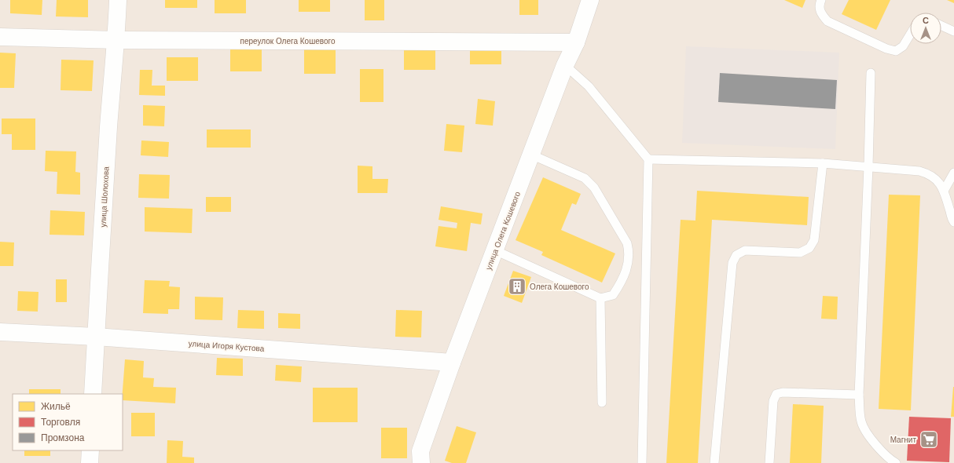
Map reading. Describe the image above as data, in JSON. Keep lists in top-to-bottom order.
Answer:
{
  "streets": {
    "street": [
      "переулок Олега Кошевого",
      "улица Шолохова",
      "улица Олега Кошевого",
      "улица Игоря Кустова"
    ]
  },
  "crossings": [
    ["переулок Олега Кошевого", "улица Шолохова"],
    ["переулок Олега Кошевого", "улица Олега Кошевого"],
    ["улица Шолохова", "улица Игоря Кустова"],
    ["улица Олега Кошевого", "улица Игоря Кустова"]
  ],
  "places": {
    "building": ["Олега Кошевого"],
    "supermarket": ["Магнит"]
  },
  "legend": ["Жильё", "Торговля", "Промзона"],
  "north": "top"
}
